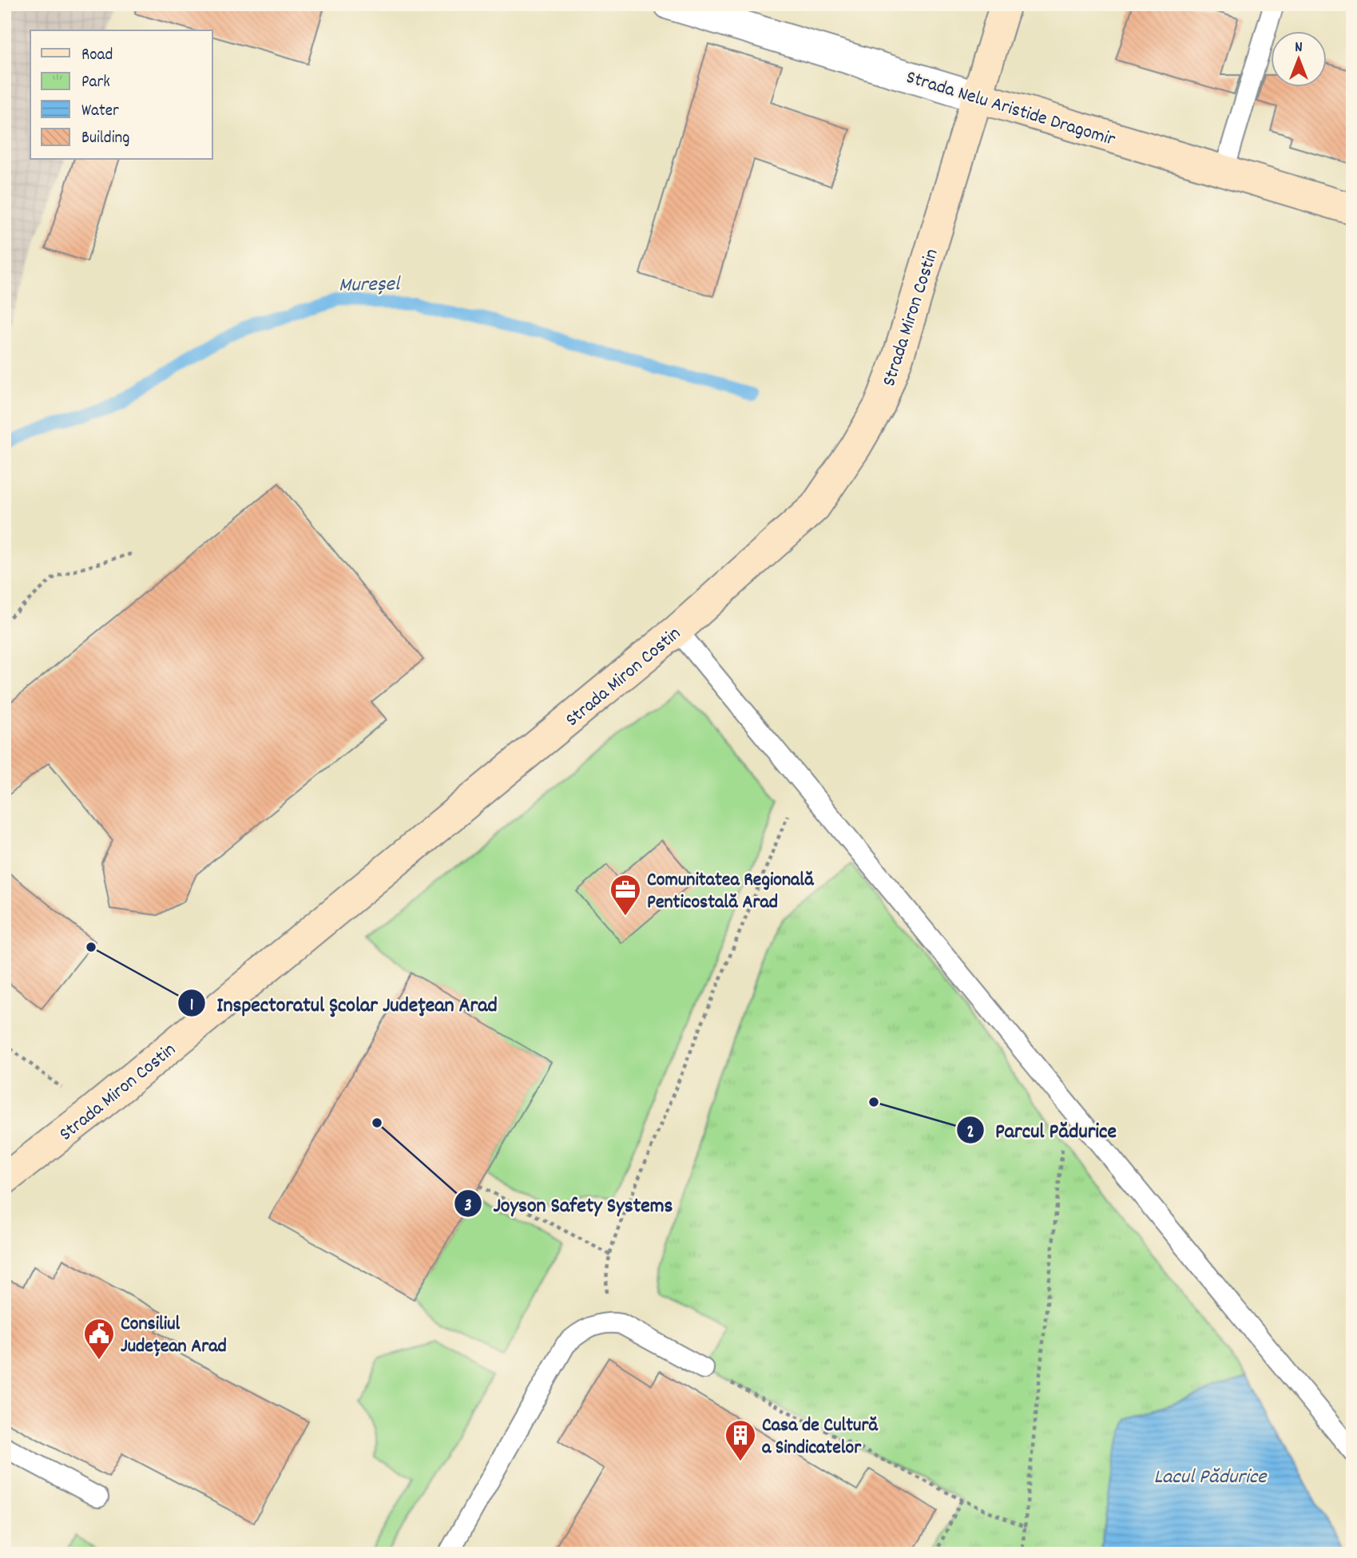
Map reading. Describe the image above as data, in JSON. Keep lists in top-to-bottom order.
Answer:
{
  "streets": {
    "main road": ["Strada Nelu Aristide Dragomir", "Strada Miron Costin"]
  },
  "crossings": [
    ["Strada Nelu Aristide Dragomir", "Strada Miron Costin"]
  ],
  "water": ["Mureșel", "Lacul Pădurice"],
  "places": {
    "office": ["Comunitatea Regională Penticostală Arad"],
    "other": ["Inspectoratul Şcolar Judeţean Arad", "Parcul Pădurice", "Joyson Safety Systems"],
    "public building": ["Consiliul Județean Arad"],
    "building": ["Casa de Cultură a Sindicatelor"]
  },
  "legend": [
    "Road",
    "Park",
    "Water",
    "Building"
  ],
  "north": "top"
}
